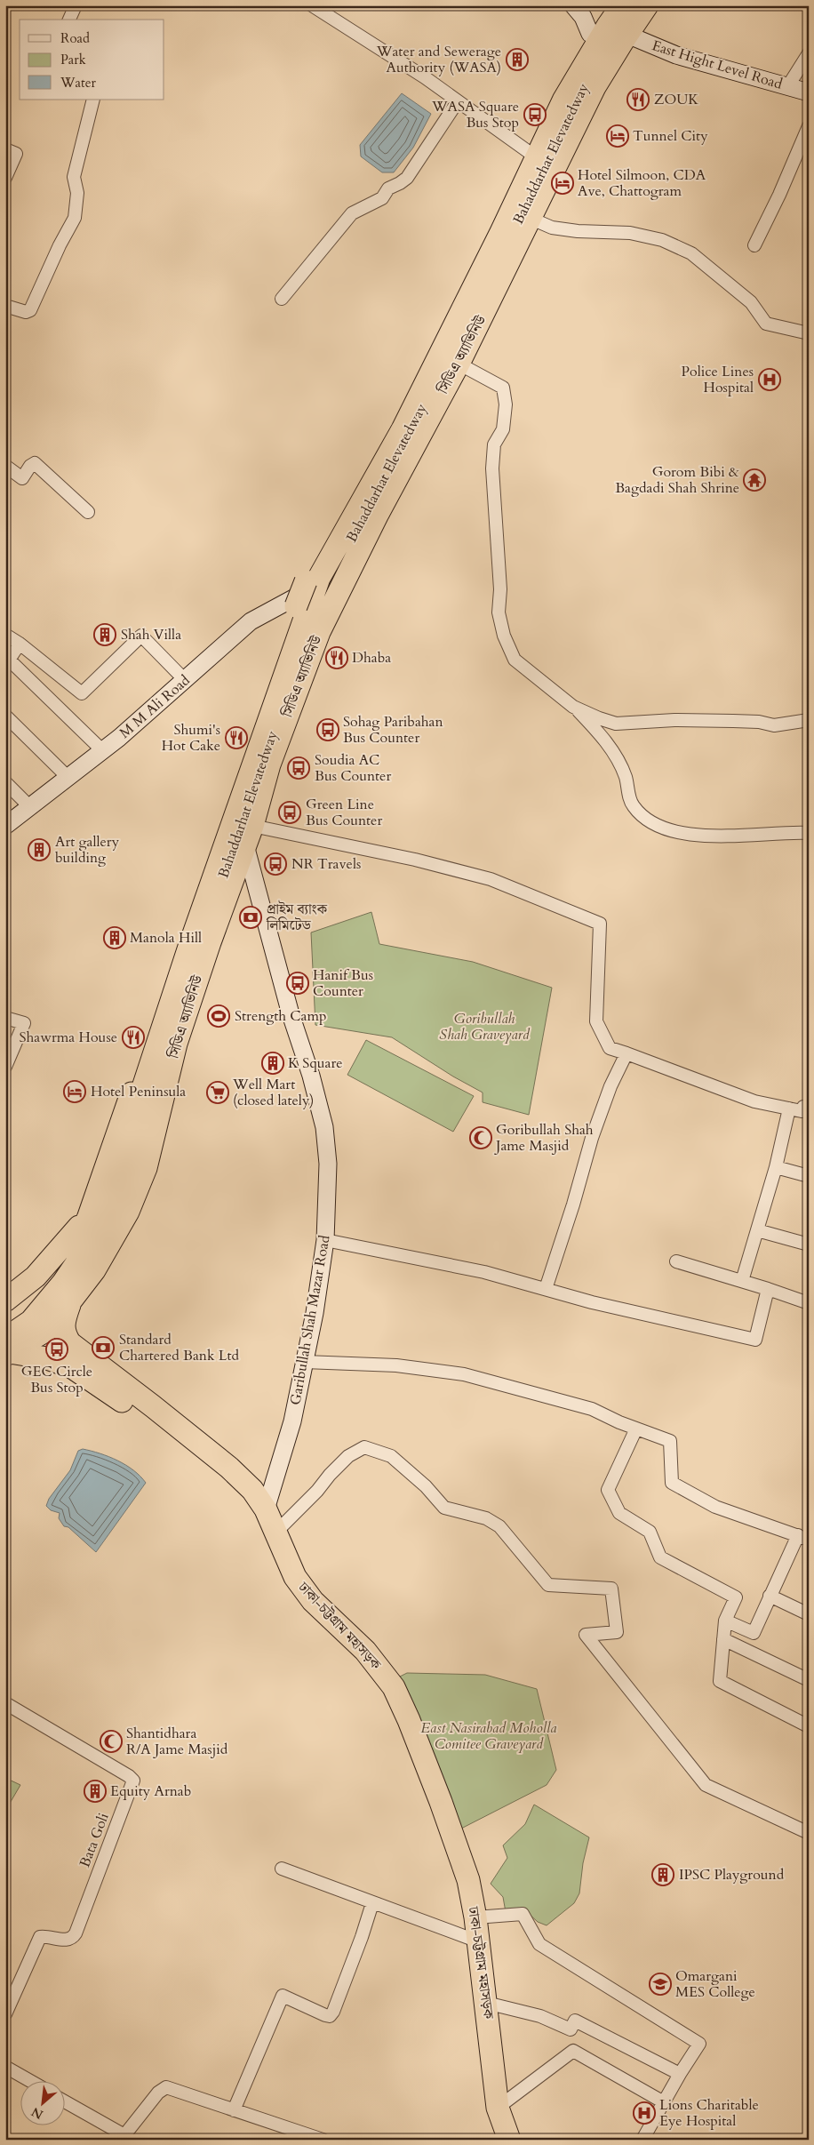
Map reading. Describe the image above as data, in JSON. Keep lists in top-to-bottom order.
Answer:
{
  "streets": {
    "highway": ["Bahaddarhat Elevatedway", "সিডিএ অ্যাভিনিউ", "ঢাকা-চট্টগ্রাম মহাসড়ক"],
    "street": [
      "East Hight Level Road",
      "M M Ali Road",
      "Garibullah Shah Mazar Road",
      "Bata Goli"
    ]
  },
  "crossings": [
    ["East Hight Level Road", "সিডিএ অ্যাভিনিউ"],
    ["Bahaddarhat Elevatedway", "সিডিএ অ্যাভিনিউ"],
    ["Bahaddarhat Elevatedway", "ঢাকা-চট্টগ্রাম মহাসড়ক"],
    ["সিডিএ অ্যাভিনিউ", "M M Ali Road"],
    ["সিডিএ অ্যাভিনিউ", "Garibullah Shah Mazar Road"],
    ["সিডিএ অ্যাভিনিউ", "ঢাকা-চট্টগ্রাম মহাসড়ক"],
    ["Garibullah Shah Mazar Road", "ঢাকা-চট্টগ্রাম মহাসড়ক"]
  ],
  "parks": ["Goribullah Shah Graveyard", "East Nasirabad Moholla Comitee Graveyard"],
  "places": {
    "building": [
      "Water and Sewerage Authority (WASA)",
      "Shah Villa",
      "Art gallery building",
      "Manola Hill",
      "K Square",
      "Equity Arnab",
      "IPSC Playground"
    ],
    "restaurant": [
      "ZOUK",
      "Dhaba",
      "Shumi's Hot Cake",
      "Shawrma House"
    ],
    "bus stop": [
      "WASA Square Bus Stop",
      "Sohag Paribahan Bus Counter",
      "Soudia AC Bus Counter",
      "Green Line Bus Counter",
      "NR Travels",
      "Hanif Bus Counter",
      "GEC Circle Bus Stop"
    ],
    "hotel": ["Tunnel City", "Hotel Silmoon, CDA Ave, Chattogram", "Hotel Peninsula"],
    "hospital": ["Police Lines Hospital", "Lions Charitable Eye Hospital"],
    "temple": ["Gorom Bibi & Bagdadi Shah Shrine"],
    "bank": ["প্রাইম ব্যাংক লিমিটেড", "Standard Chartered Bank Ltd"],
    "sports": ["Strength Camp"],
    "supermarket": ["Well Mart (closed lately)"],
    "mosque": ["Goribullah Shah Jame Masjid", "Shantidhara R/A Jame Masjid"],
    "school or university": ["Omargani MES College"]
  },
  "legend": ["Road", "Park", "Water"],
  "north": "bottom left"
}
